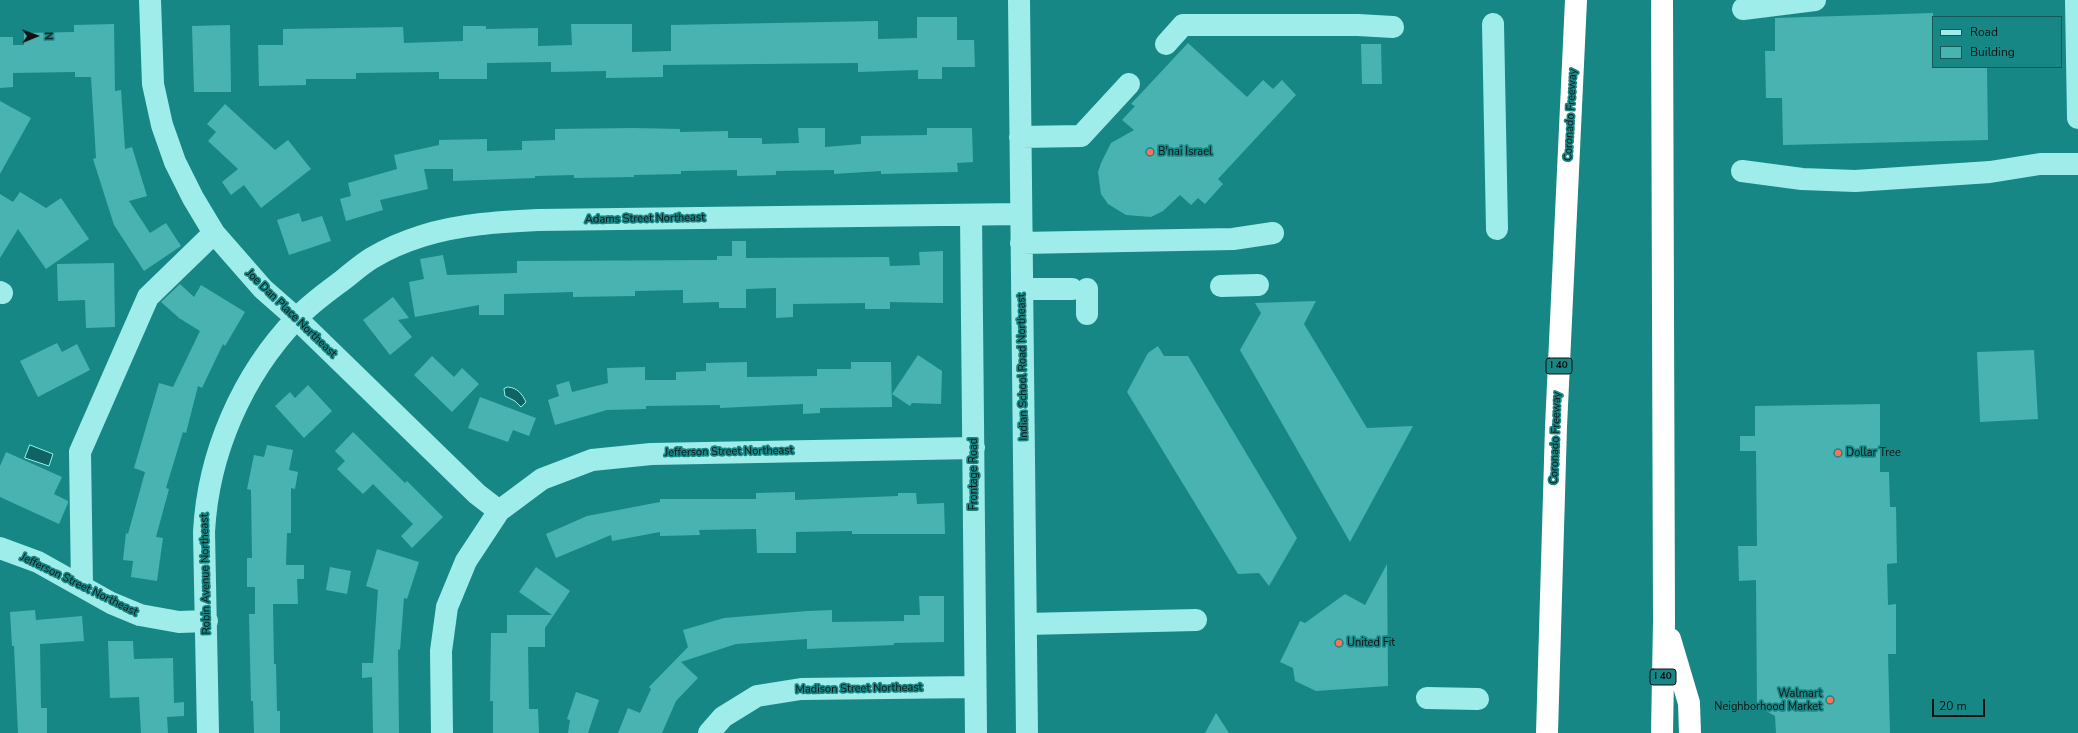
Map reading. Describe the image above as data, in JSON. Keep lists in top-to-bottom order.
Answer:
{
  "streets": {
    "highway": ["Coronado Freeway", "I 40"],
    "street": [
      "Adams Street Northeast",
      "Joe Dan Place Northeast",
      "Indian School Road Northeast",
      "Jefferson Street Northeast",
      "Frontage Road",
      "Robin Avenue Northeast",
      "Madison Street Northeast"
    ]
  },
  "crossings": [
    ["Adams Street Northeast", "Joe Dan Place Northeast"],
    ["Adams Street Northeast", "Indian School Road Northeast"],
    ["Adams Street Northeast", "Frontage Road"],
    ["Adams Street Northeast", "Robin Avenue Northeast"],
    ["Joe Dan Place Northeast", "Jefferson Street Northeast"],
    ["Joe Dan Place Northeast", "Robin Avenue Northeast"],
    ["Jefferson Street Northeast", "Frontage Road"],
    ["Jefferson Street Northeast", "Robin Avenue Northeast"],
    ["Frontage Road", "Madison Street Northeast"]
  ],
  "places": [
    "B'nai Israel",
    "Dollar Tree",
    "United Fit",
    "Walmart Neighborhood Market"
  ],
  "legend": ["Road", "Building"],
  "scale_bar": "20 m",
  "north": "right"
}
